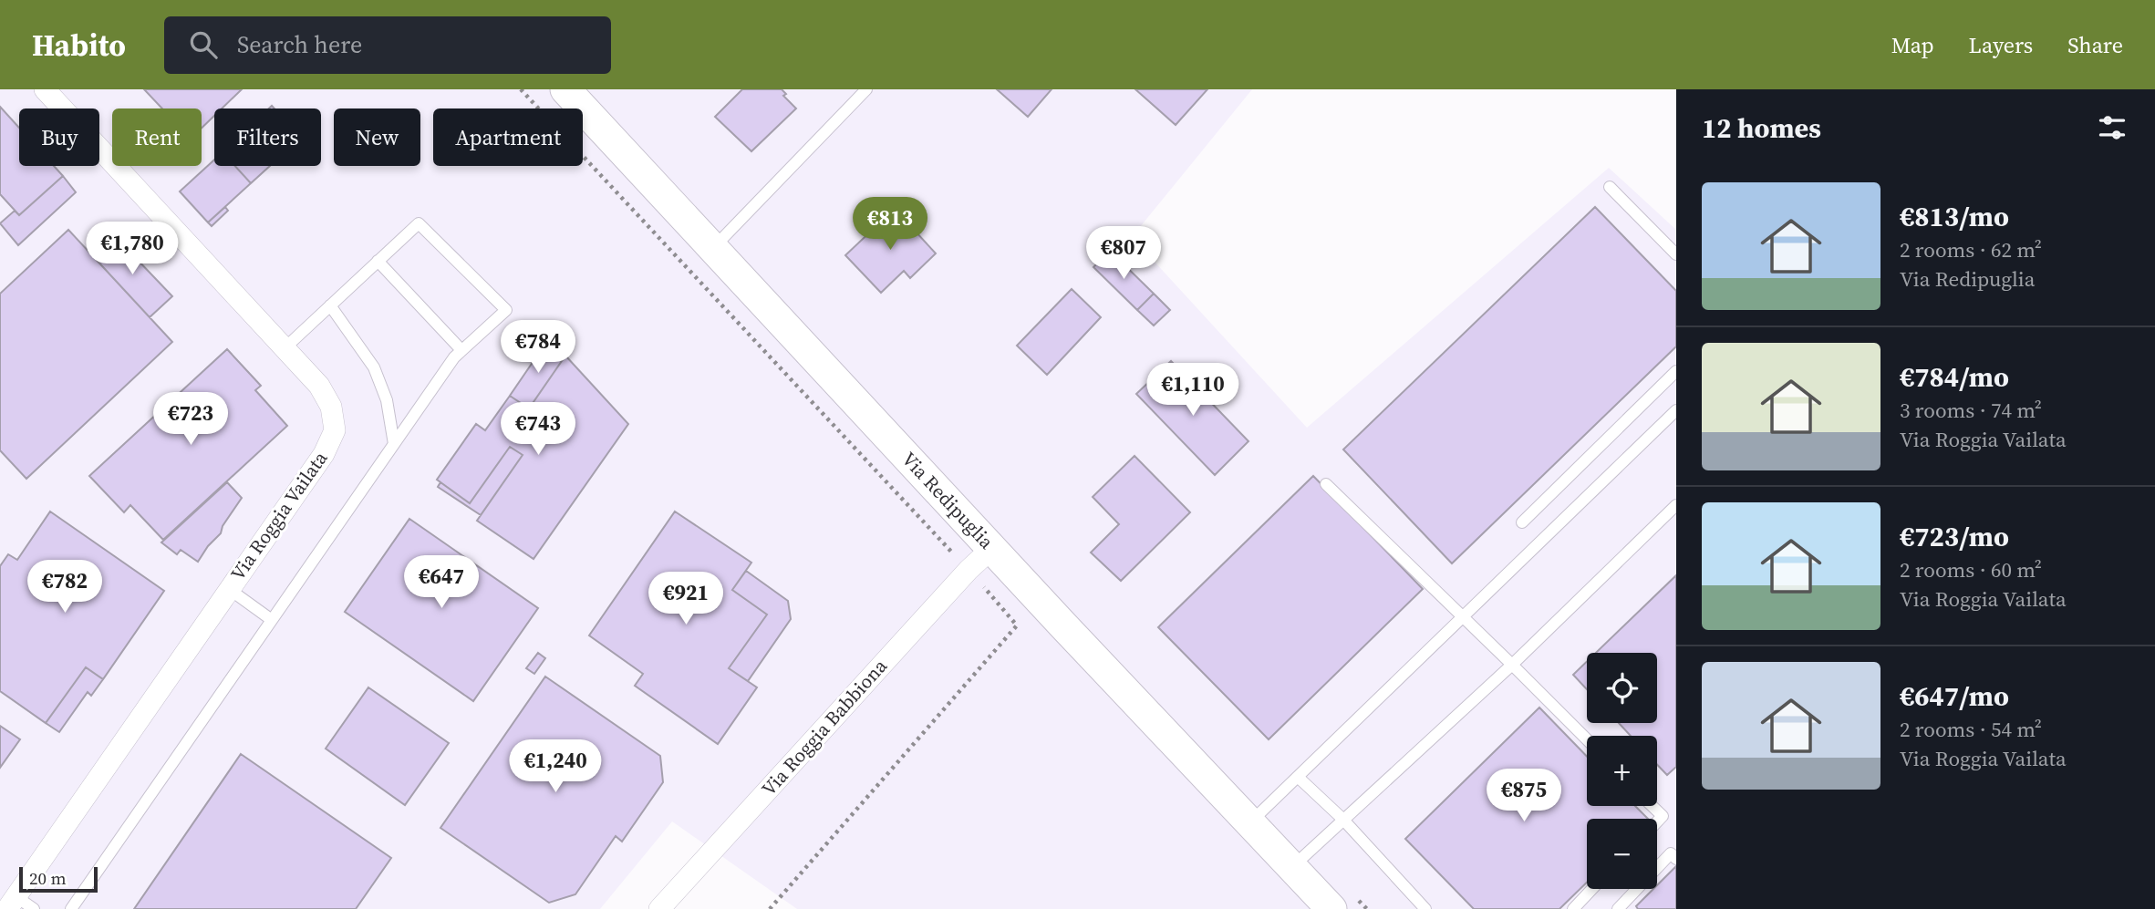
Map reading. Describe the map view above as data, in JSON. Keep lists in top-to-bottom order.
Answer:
{
  "streets": {
    "street": ["Via Redipuglia", "Via Roggia Vailata", "Via Roggia Babbiona"]
  },
  "crossings": [
    ["Via Redipuglia", "Via Roggia Babbiona"]
  ],
  "scale_bar": "20 m",
  "page": {
    "header": "Habito",
    "search": "Search here",
    "nav": ["Map", "Layers", "Share"],
    "heading": "12 homes",
    "chip": [
      "Buy",
      "Rent",
      "Filters",
      "New",
      "Apartment"
    ],
    "list": [
      {
        "name": "€813/mo",
        "note": "2 rooms · 62 m² · Via Redipuglia"
      },
      {
        "name": "€784/mo",
        "note": "3 rooms · 74 m² · Via Roggia Vailata"
      },
      {
        "name": "€723/mo",
        "note": "2 rooms · 60 m² · Via Roggia Vailata"
      },
      {
        "name": "€647/mo",
        "note": "2 rooms · 54 m² · Via Roggia Vailata"
      }
    ],
    "price": [
      "€813",
      "€1,780",
      "€807",
      "€784",
      "€1,110",
      "€723",
      "€743",
      "€647",
      "€782",
      "€921",
      "€1,240",
      "€875"
    ],
    "map_buttons": ["+", "−"],
    "scale": "20 m"
  }
}
